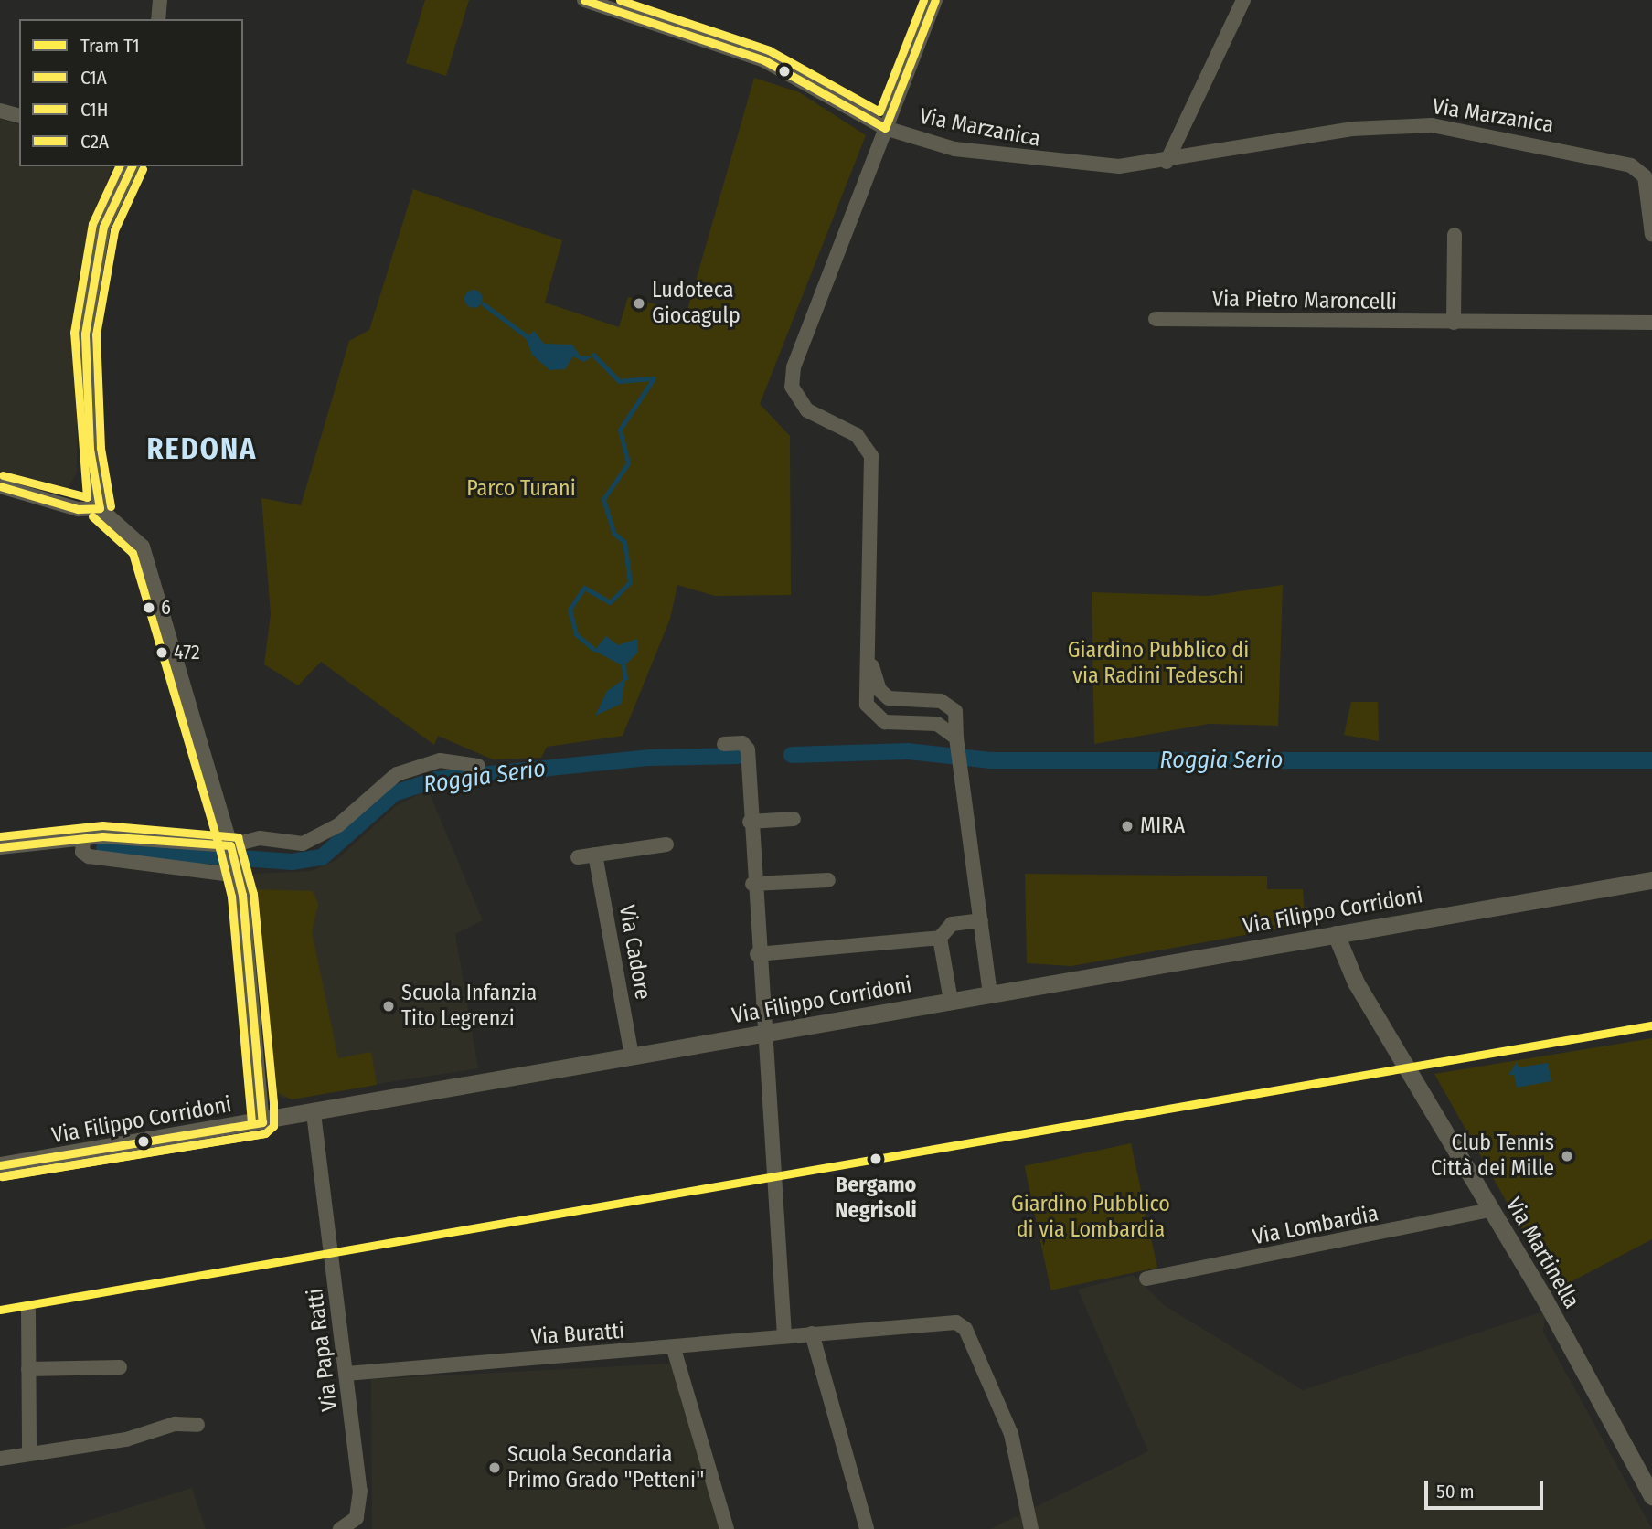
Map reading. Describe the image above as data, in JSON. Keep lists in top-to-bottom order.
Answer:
{
  "streets": {
    "street": [
      "Via Marzanica",
      "Via Pietro Maroncelli",
      "Via Filippo Corridoni",
      "Via Cadore",
      "Via Lombardia",
      "Via Martinella",
      "Via Buratti",
      "Via Papa Ratti"
    ]
  },
  "crossings": [
    ["Via Filippo Corridoni", "Via Cadore"],
    ["Via Filippo Corridoni", "Via Martinella"],
    ["Via Filippo Corridoni", "Via Papa Ratti"],
    ["Via Lombardia", "Via Martinella"],
    ["Via Buratti", "Via Papa Ratti"]
  ],
  "districts": ["REDONA"],
  "water": ["Roggia Serio"],
  "parks": ["Parco Turani", "Giardino Pubblico di via Radini Tedeschi", "Giardino Pubblico di via Lombardia"],
  "places": [
    "Ludoteca Giocagulp",
    "6",
    "472",
    "MIRA",
    "Scuola Infanzia Tito Legrenzi",
    "Club Tennis Città dei Mille",
    "Bergamo Negrisoli",
    "Scuola Secondaria Primo Grado \"Petteni\""
  ],
  "lines": [
    "transit line C1A",
    "transit line C2A",
    "transit line C1H",
    "tram line T1"
  ],
  "legend": [
    "Tram T1",
    "C1A",
    "C1H",
    "C2A"
  ],
  "scale_bar": "50 m"
}
